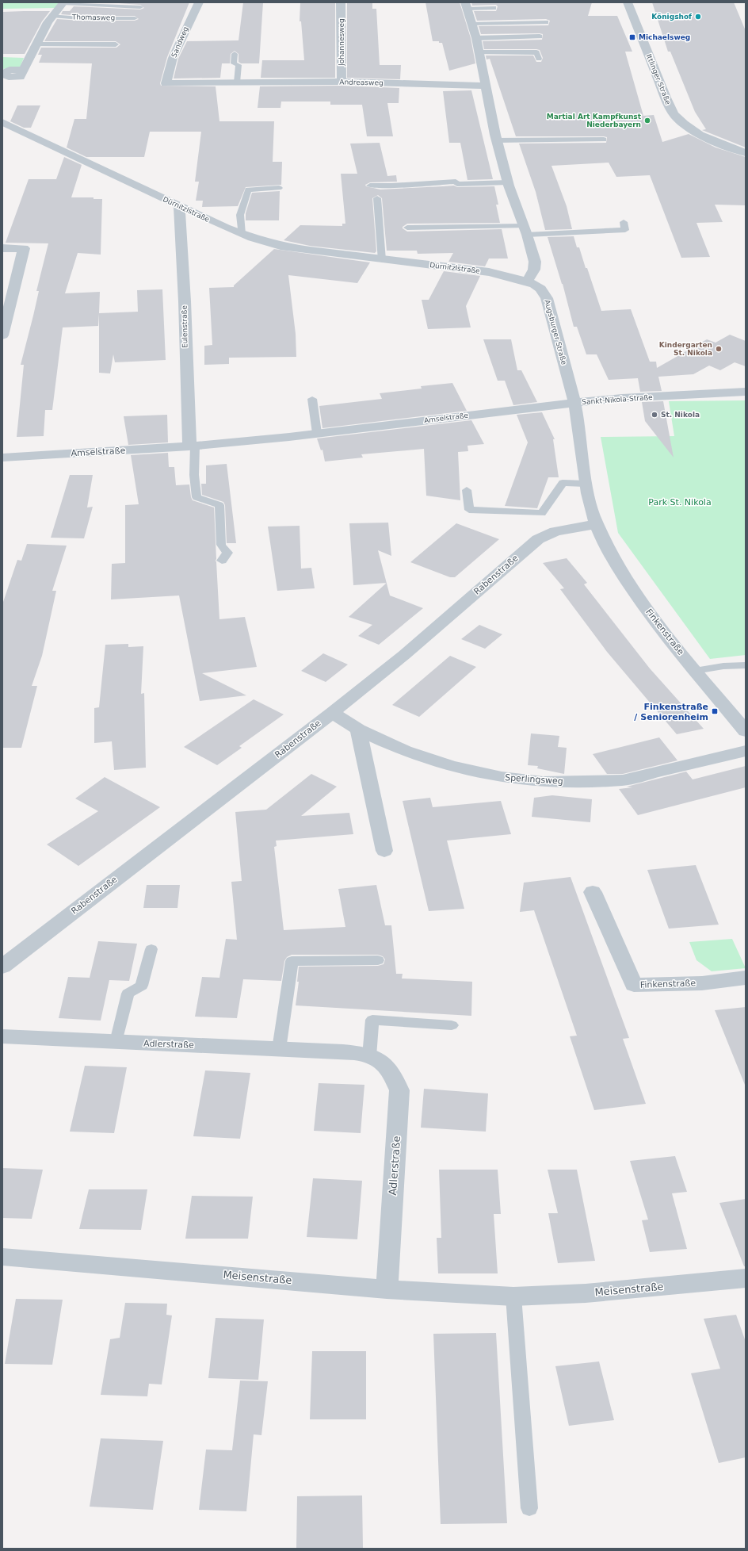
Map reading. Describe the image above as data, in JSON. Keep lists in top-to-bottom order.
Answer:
{
  "streets": {
    "street": [
      "Thomasweg",
      "Sandweg",
      "Johannesweg",
      "Ittlinger Straße",
      "Andreasweg",
      "Dürnitzlstraße",
      "Eulenstraße",
      "Augsburger Straße",
      "Sankt-Nikola-Straße",
      "Amselstraße",
      "Rabenstraße",
      "Finkenstraße",
      "Sperlingsweg",
      "Adlerstraße",
      "Meisenstraße"
    ]
  },
  "crossings": [
    ["Sandweg", "Andreasweg"],
    ["Johannesweg", "Andreasweg"],
    ["Dürnitzlstraße", "Eulenstraße"],
    ["Dürnitzlstraße", "Augsburger Straße"],
    ["Eulenstraße", "Amselstraße"],
    ["Augsburger Straße", "Sankt-Nikola-Straße"],
    ["Augsburger Straße", "Amselstraße"],
    ["Sankt-Nikola-Straße", "Amselstraße"],
    ["Sankt-Nikola-Straße", "Rabenstraße"],
    ["Sankt-Nikola-Straße", "Finkenstraße"],
    ["Rabenstraße", "Finkenstraße"],
    ["Rabenstraße", "Sperlingsweg"],
    ["Adlerstraße", "Meisenstraße"]
  ],
  "parks": ["Park St. Nikola"],
  "places": {
    "other": [
      "Königshof",
      "Martial Art Kampfkunst Niederbayern",
      "Kindergarten St. Nikola",
      "St. Nikola"
    ],
    "transit": ["Michaelsweg", "Finkenstraße / Seniorenheim"]
  }
}
